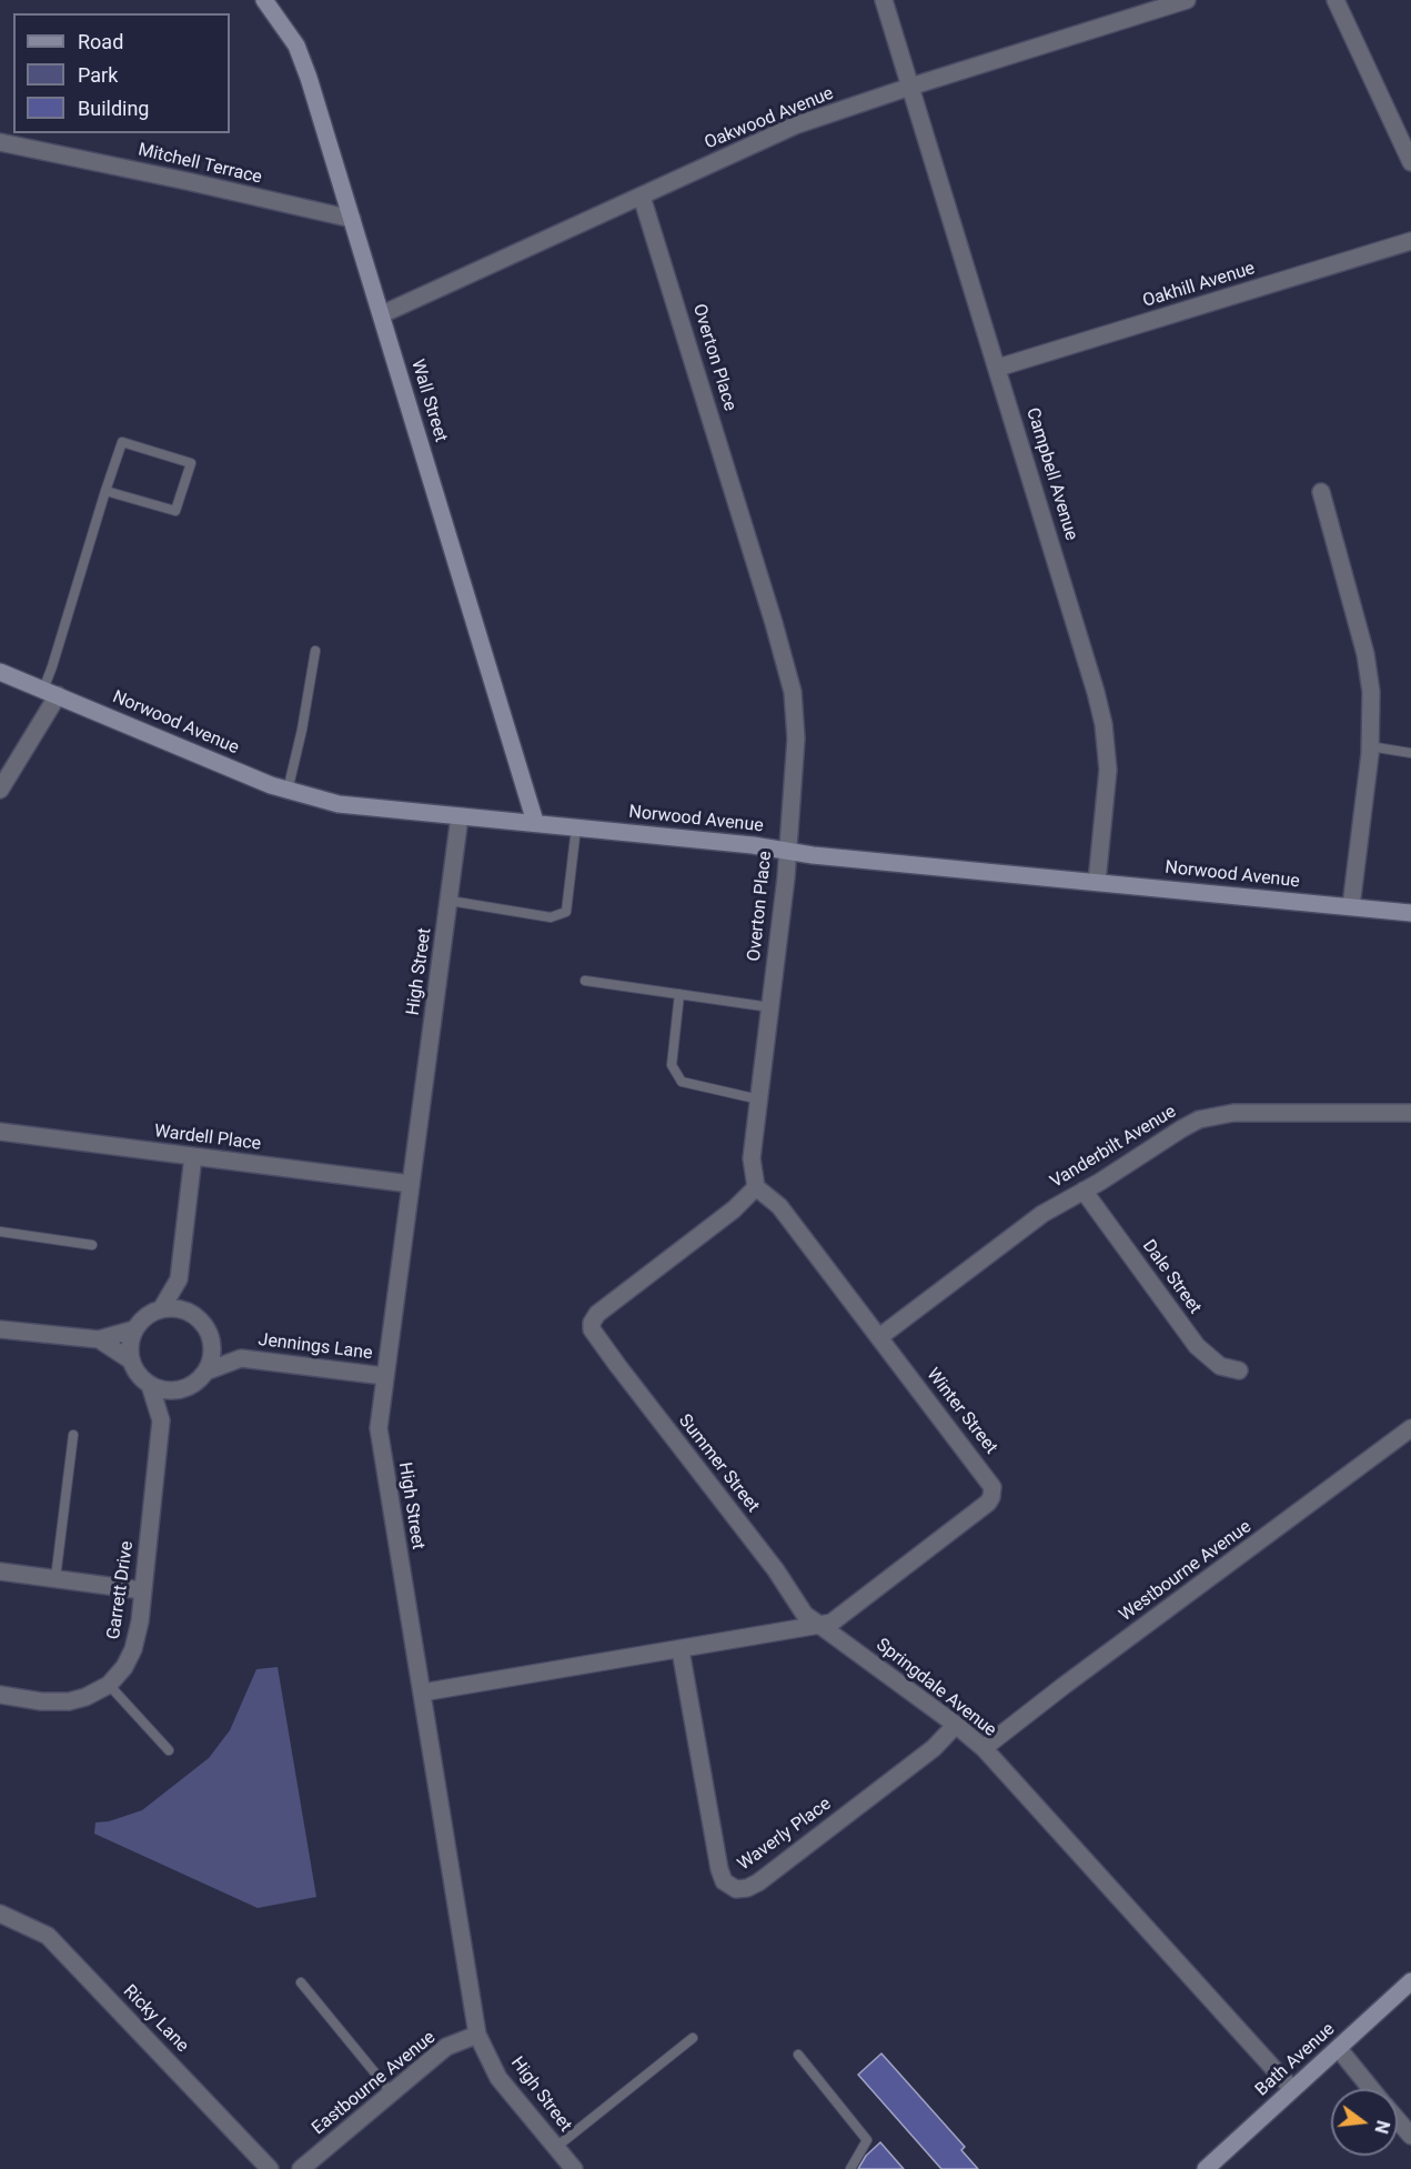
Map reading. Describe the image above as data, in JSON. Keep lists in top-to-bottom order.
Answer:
{
  "streets": {
    "street": [
      "Oakwood Avenue",
      "Mitchell Terrace",
      "Oakhill Avenue",
      "Overton Place",
      "Wall Street",
      "Campbell Avenue",
      "Norwood Avenue",
      "High Street",
      "Wardell Place",
      "Vanderbilt Avenue",
      "Dale Street",
      "Jennings Lane",
      "Winter Street",
      "Summer Street",
      "Westbourne Avenue",
      "Garrett Drive",
      "Springdale Avenue",
      "Waverly Place",
      "Ricky Lane",
      "Bath Avenue",
      "Eastbourne Avenue"
    ]
  },
  "crossings": [
    ["Oakwood Avenue", "Overton Place"],
    ["Oakwood Avenue", "Wall Street"],
    ["Oakwood Avenue", "Campbell Avenue"],
    ["Mitchell Terrace", "Wall Street"],
    ["Oakhill Avenue", "Campbell Avenue"],
    ["Overton Place", "Norwood Avenue"],
    ["Overton Place", "Winter Street"],
    ["Overton Place", "Summer Street"],
    ["Wall Street", "Norwood Avenue"],
    ["Campbell Avenue", "Norwood Avenue"],
    ["Norwood Avenue", "High Street"],
    ["High Street", "Wardell Place"],
    ["High Street", "Jennings Lane"],
    ["High Street", "Eastbourne Avenue"],
    ["Vanderbilt Avenue", "Dale Street"],
    ["Vanderbilt Avenue", "Winter Street"],
    ["Jennings Lane", "Garrett Drive"],
    ["Winter Street", "Summer Street"],
    ["Winter Street", "Springdale Avenue"],
    ["Summer Street", "Springdale Avenue"],
    ["Westbourne Avenue", "Springdale Avenue"],
    ["Springdale Avenue", "Waverly Place"],
    ["Springdale Avenue", "Bath Avenue"]
  ],
  "legend": ["Road", "Park", "Building"],
  "north": "right"
}
